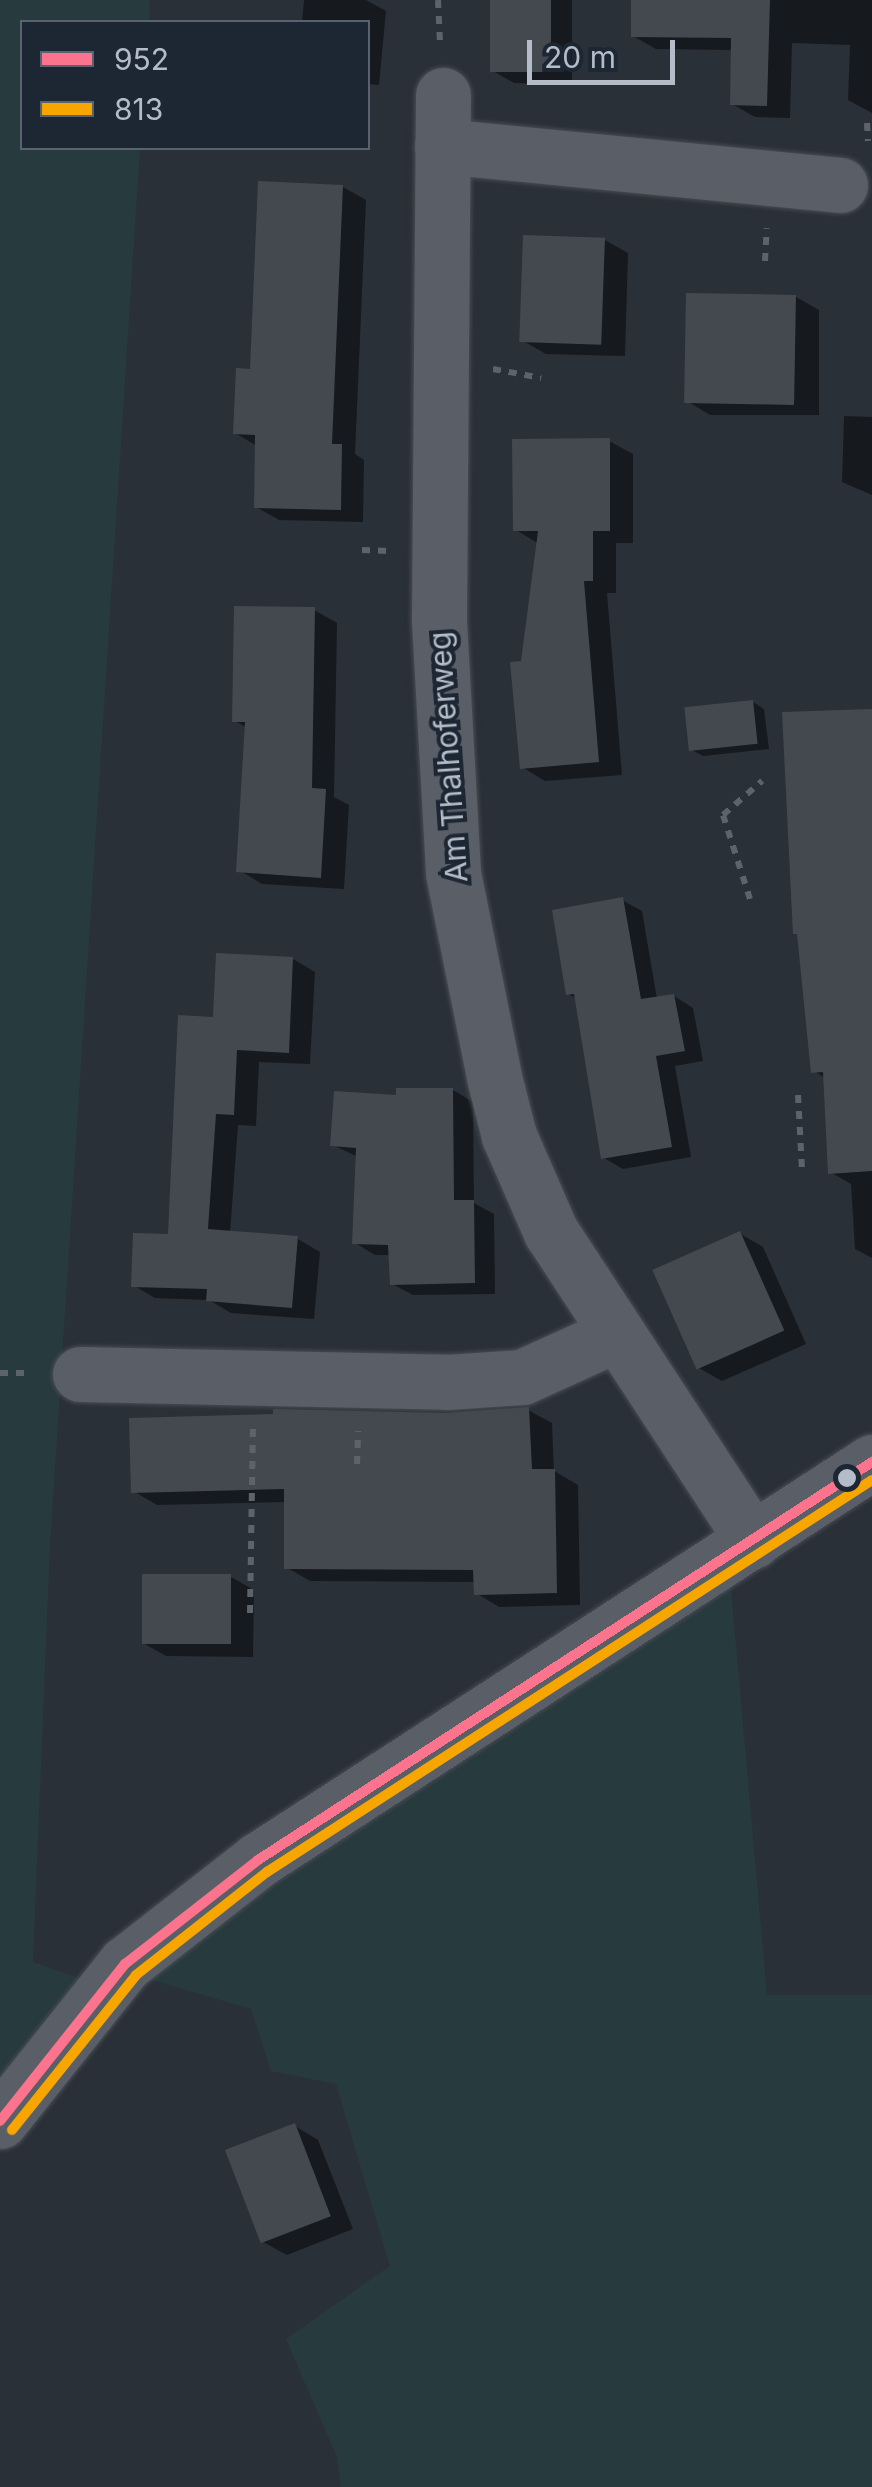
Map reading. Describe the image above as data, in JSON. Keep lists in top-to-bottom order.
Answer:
{
  "streets": {
    "street": ["Am Thalhoferweg"]
  },
  "lines": ["transit line 952", "transit line 813"],
  "legend": ["952", "813"],
  "scale_bar": "20 m"
}
